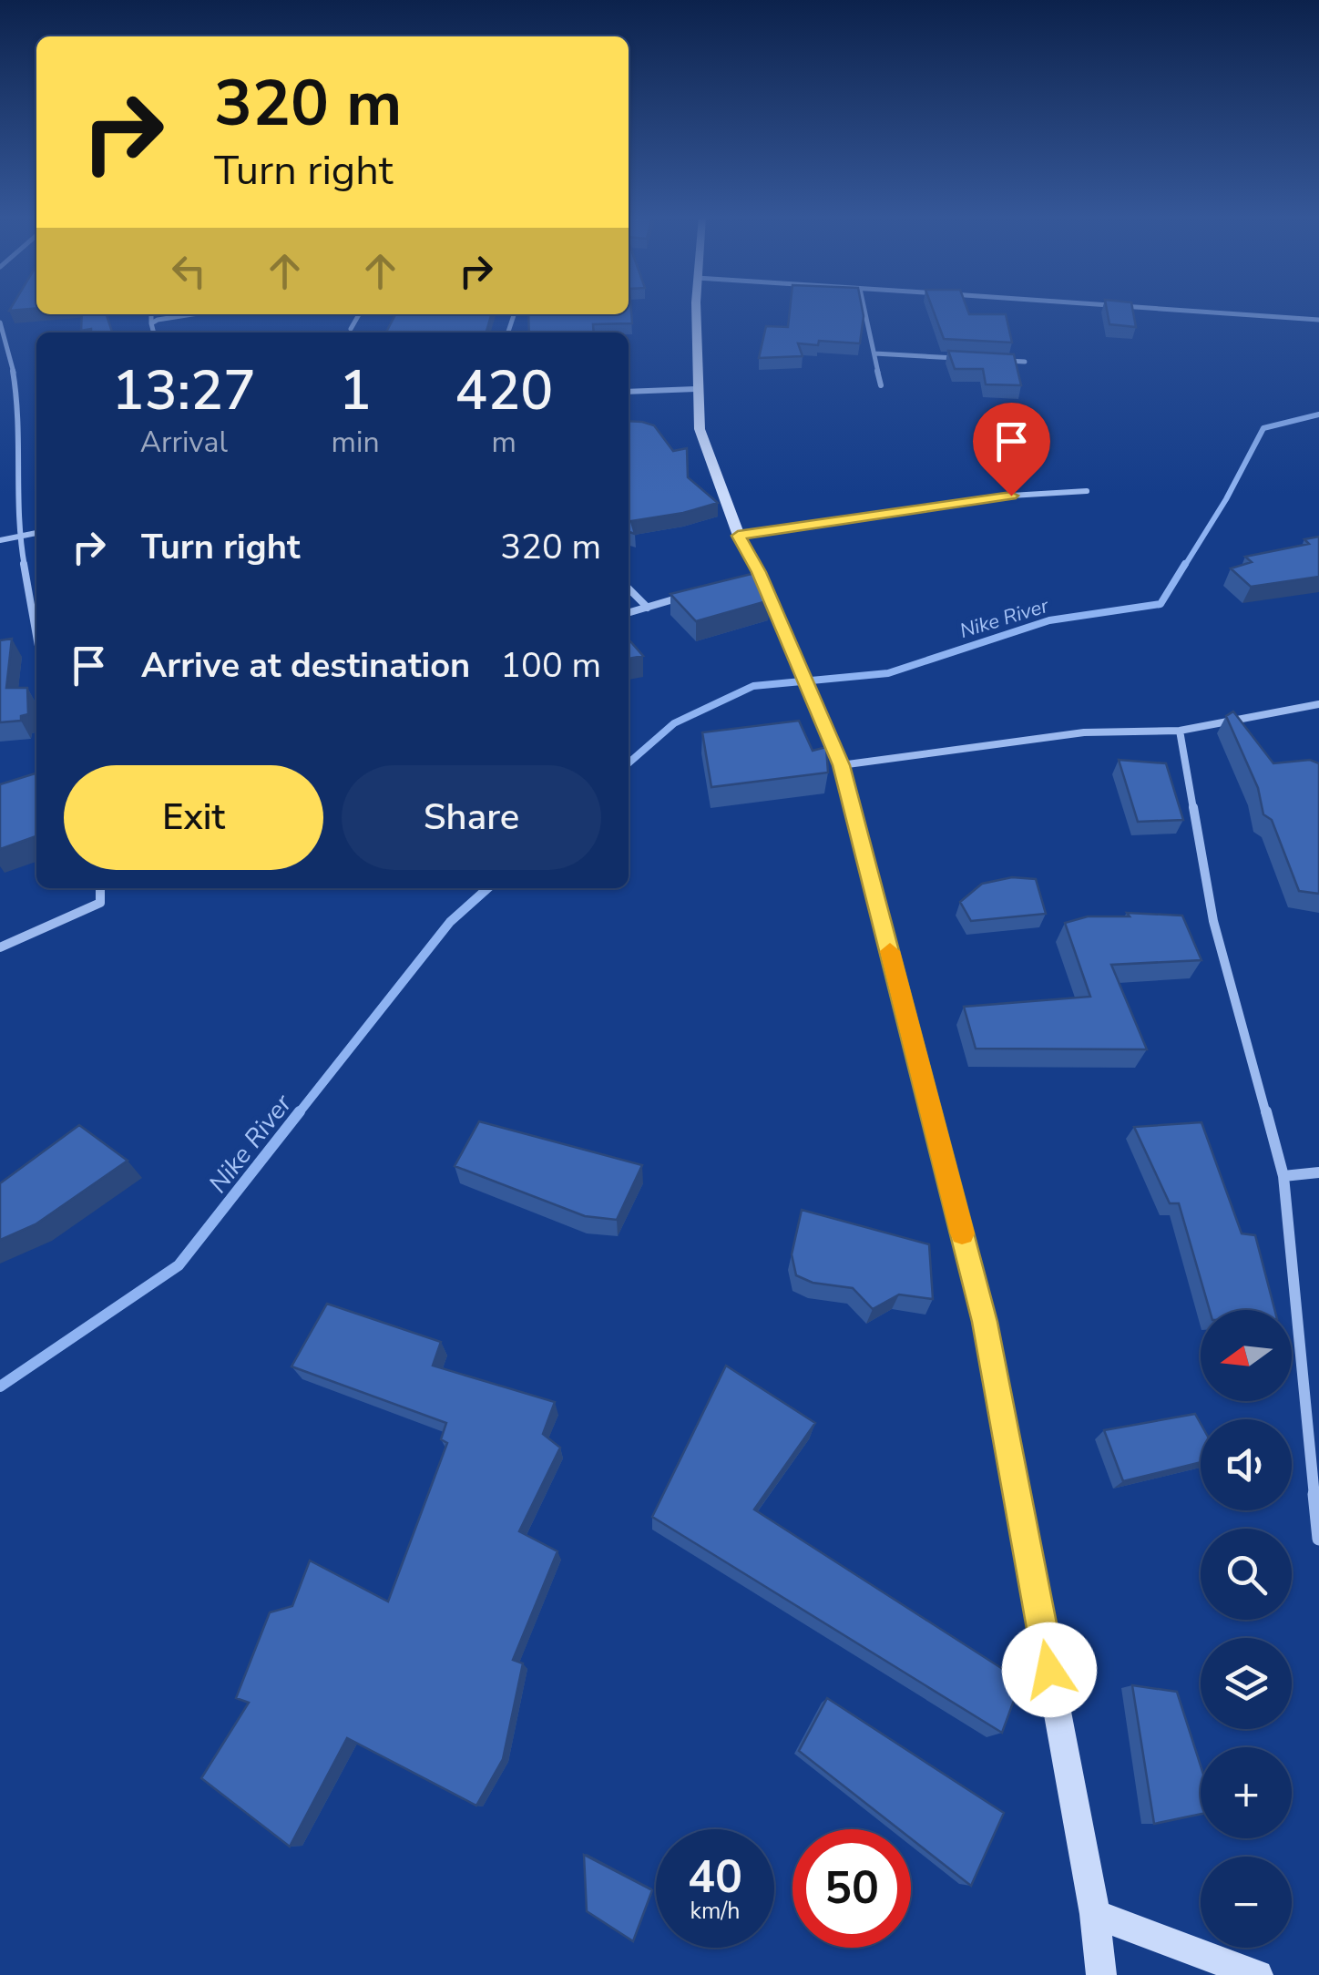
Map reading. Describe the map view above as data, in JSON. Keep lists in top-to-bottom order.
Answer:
{
  "water": ["Nike River"],
  "north": "left",
  "page": {
    "turn": ["320 m", "Turn right"],
    "eta": [
      "13:27",
      "Arrival",
      "1",
      "min",
      "420",
      "m"
    ],
    "list": [
      {
        "name": "Turn right",
        "value": "320 m"
      },
      {
        "name": "Arrive at destination",
        "value": "100 m"
      }
    ],
    "buttons": ["Exit", "Share"],
    "map_buttons": ["+", "−"],
    "speed": "40 km/h",
    "limit": "50"
  }
}
